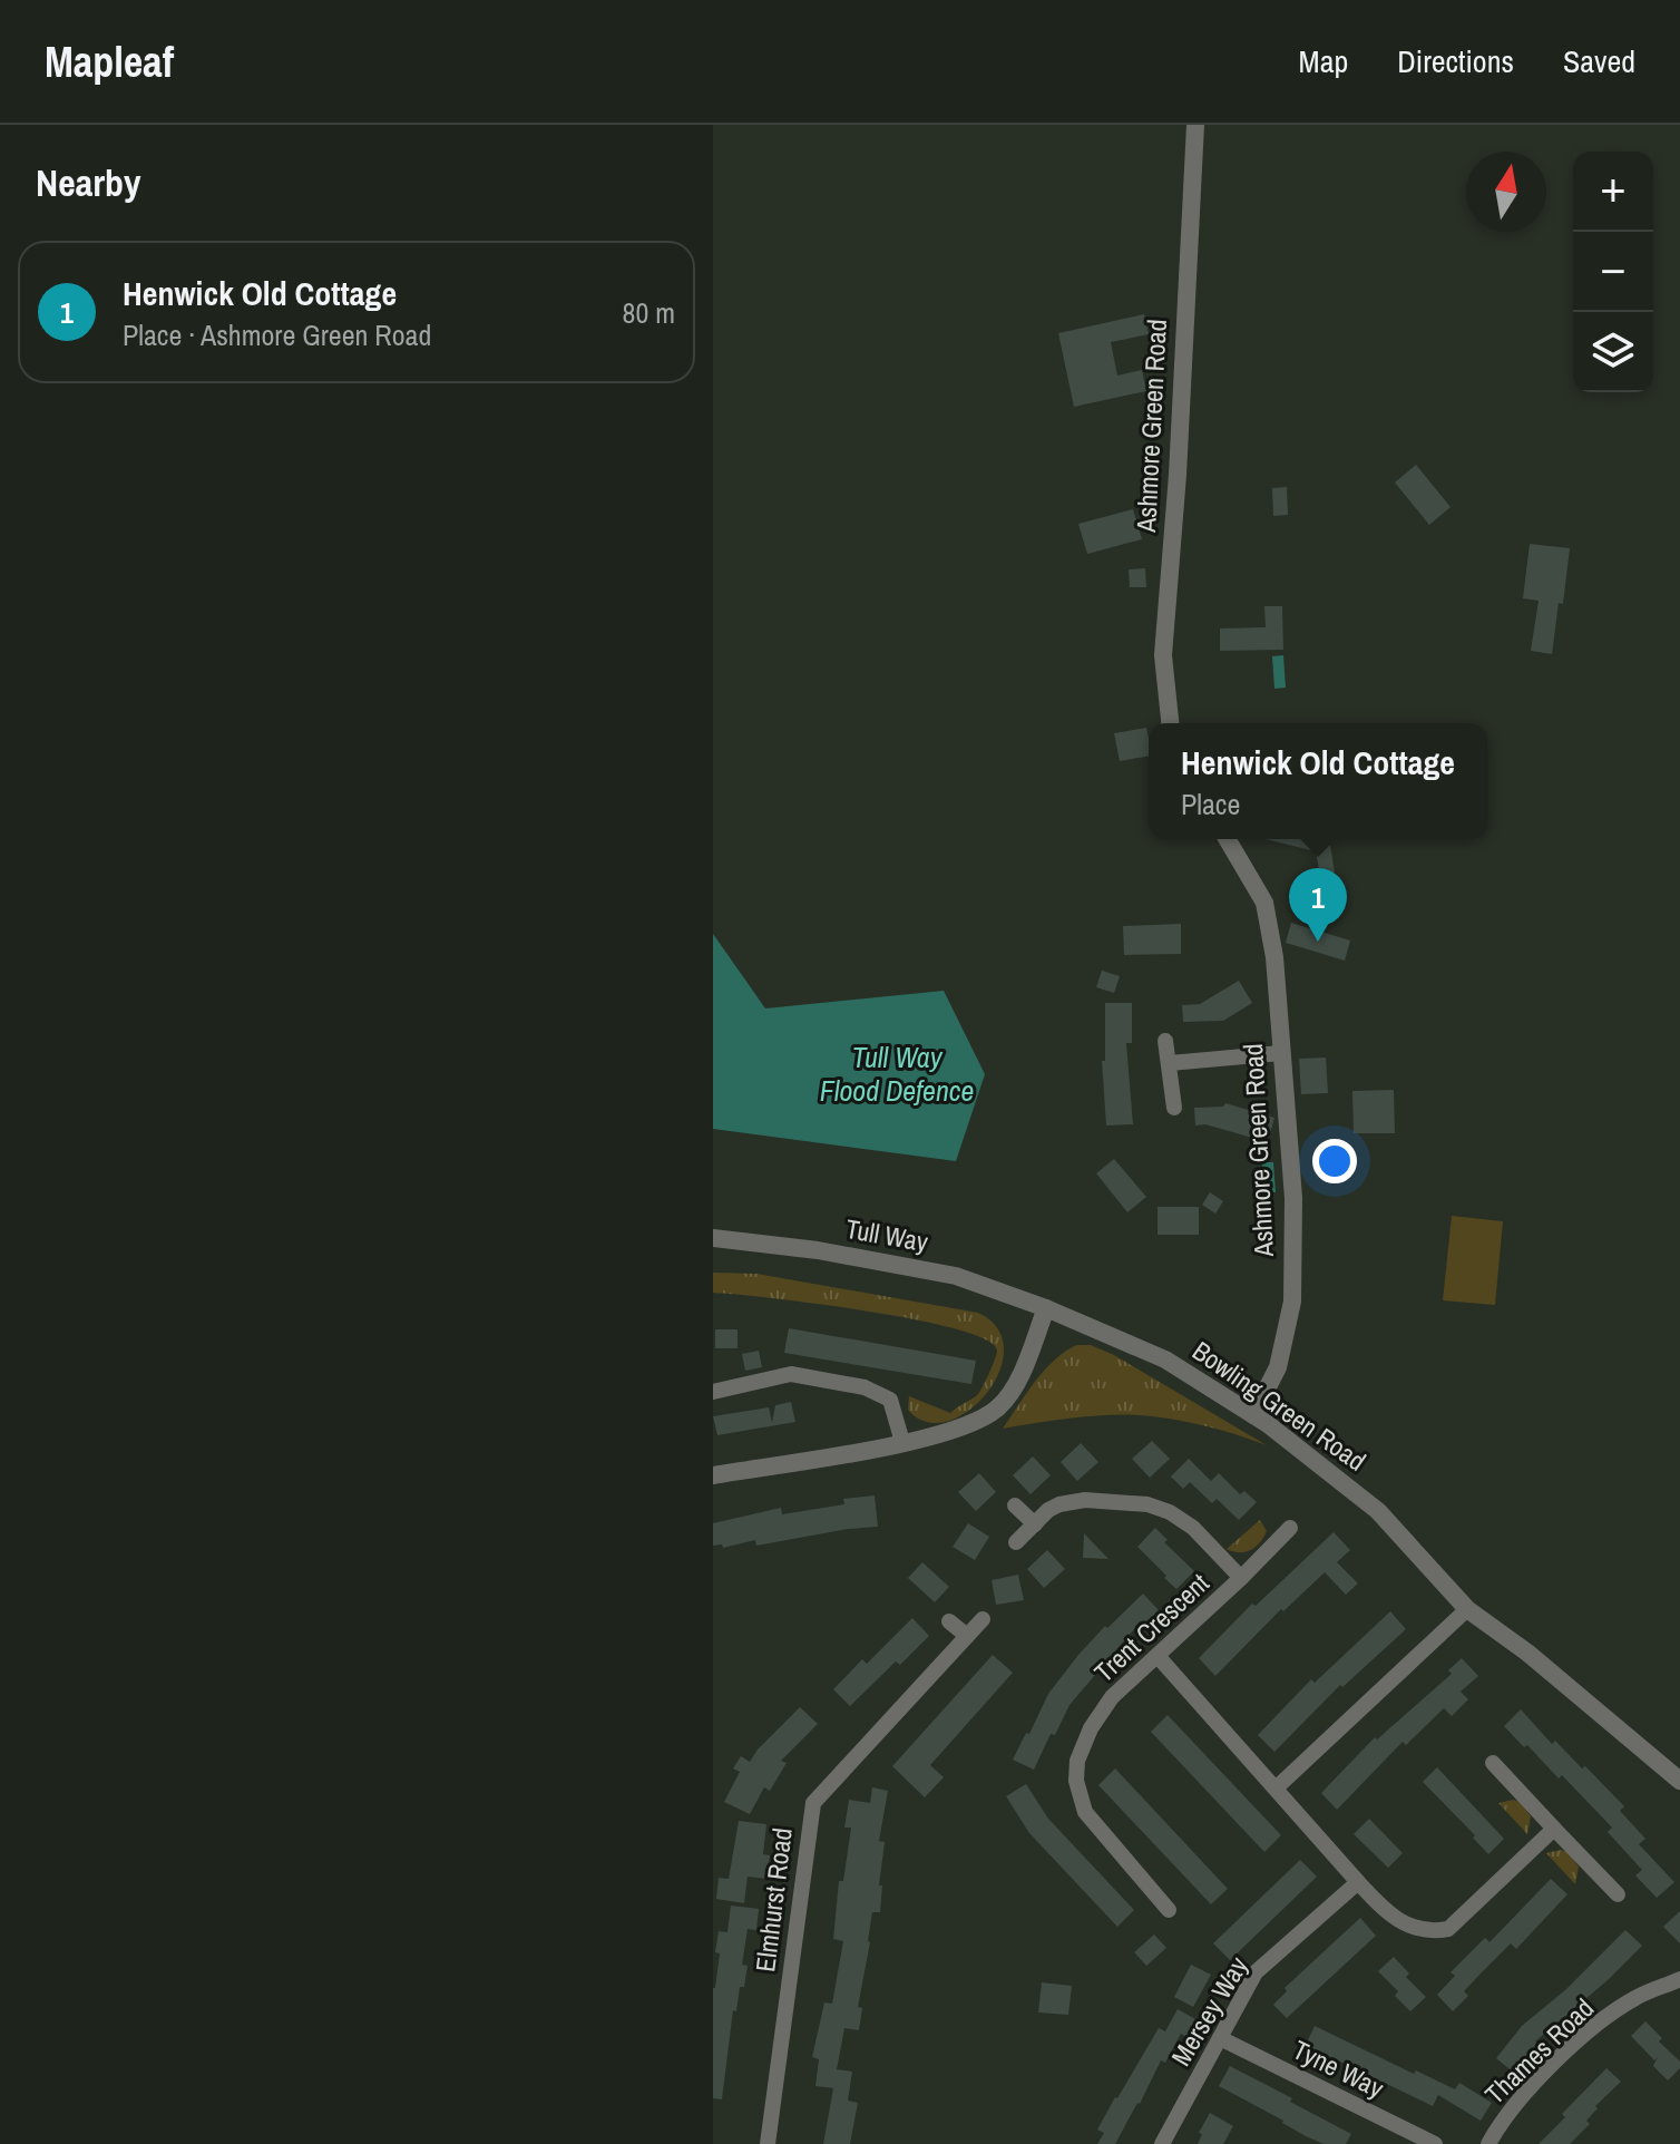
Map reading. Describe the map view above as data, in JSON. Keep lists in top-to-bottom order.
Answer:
{
  "streets": {
    "street": [
      "Ashmore Green Road",
      "Tull Way",
      "Bowling Green Road",
      "Trent Crescent",
      "Elmhurst Road",
      "Mersey Way",
      "Thames Road",
      "Tyne Way"
    ]
  },
  "crossings": [
    ["Ashmore Green Road", "Bowling Green Road"],
    ["Tull Way", "Bowling Green Road"],
    ["Mersey Way", "Tyne Way"]
  ],
  "water": ["Tull Way Flood Defence"],
  "north": "top",
  "page": {
    "header": "Mapleaf",
    "nav": ["Map", "Directions", "Saved"],
    "heading": "Nearby",
    "map_buttons": ["+", "−"],
    "list": [
      {
        "mark": "1",
        "name": "Henwick Old Cottage",
        "note": "Place · Ashmore Green Road",
        "value": "80 m"
      }
    ],
    "popup": ["Henwick Old Cottage", "Place"],
    "pins": "1"
  }
}
